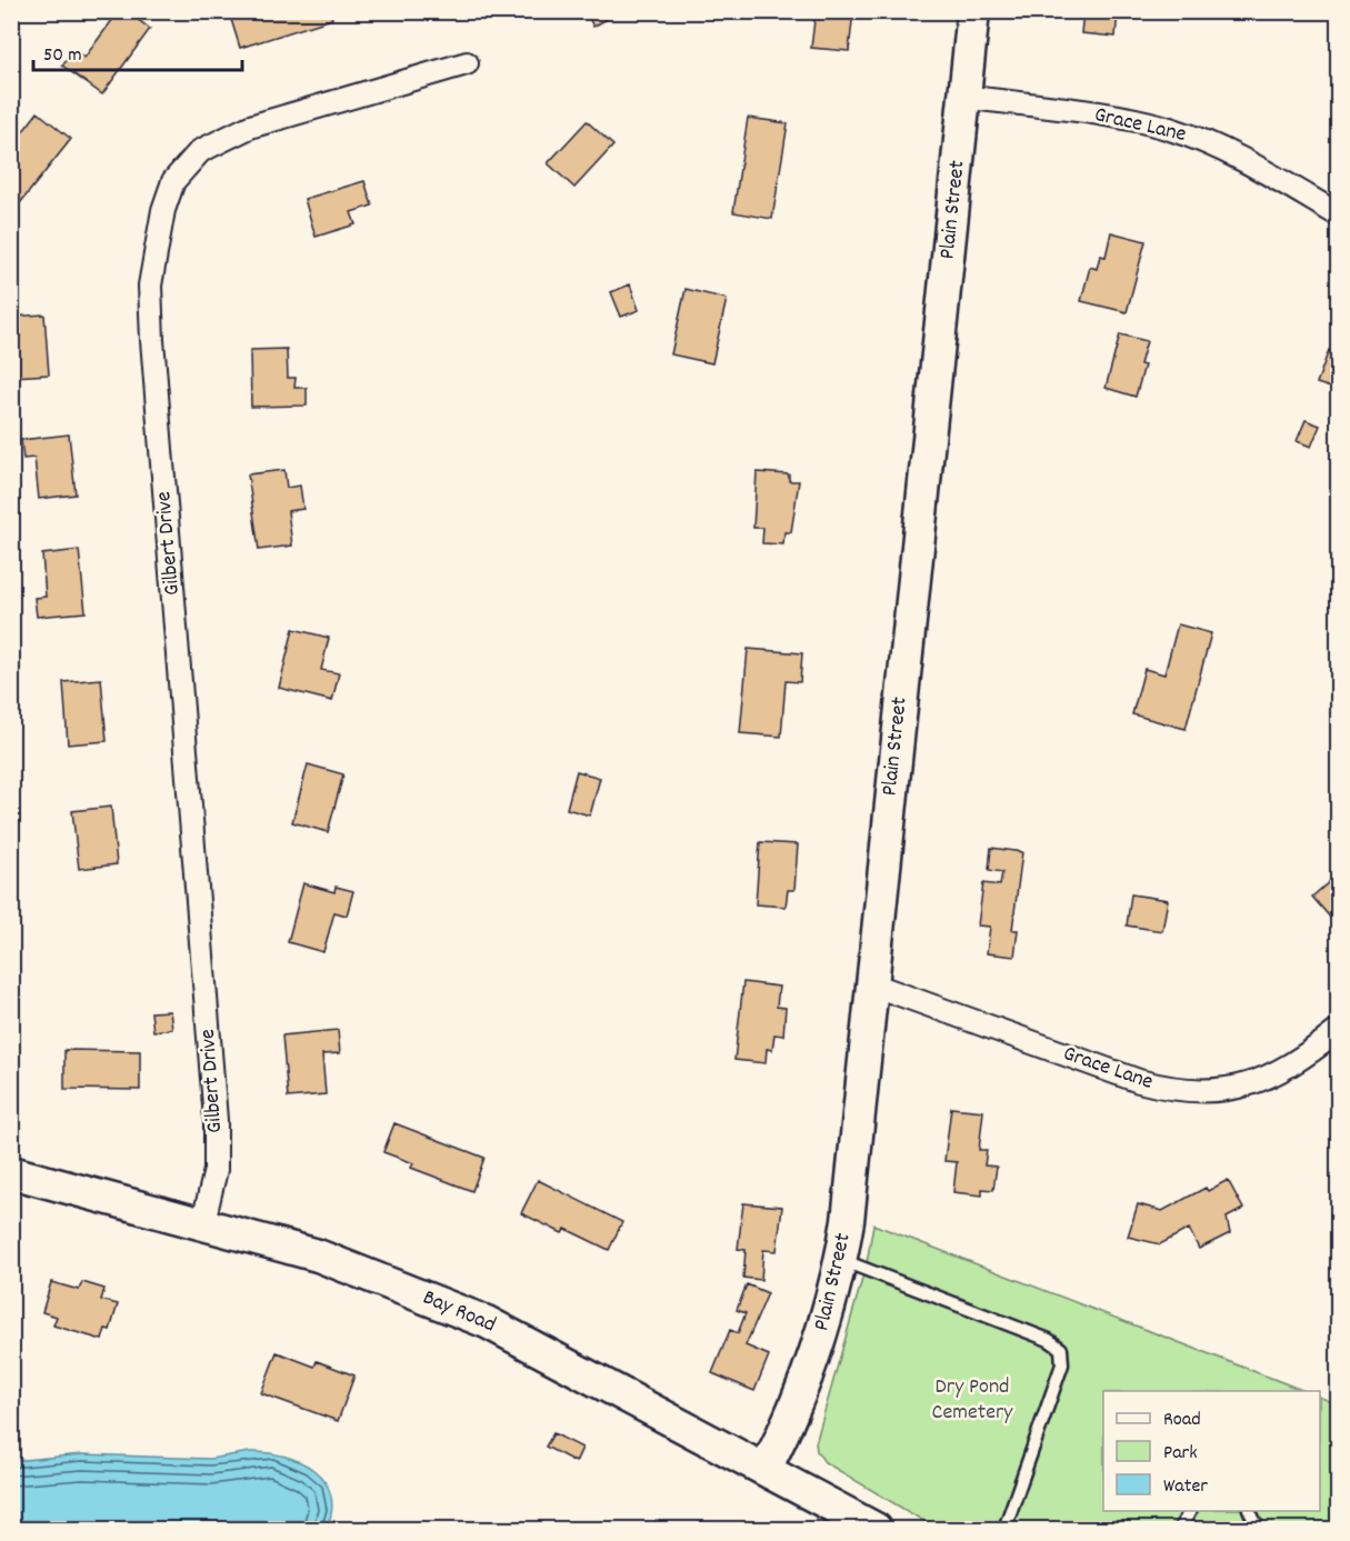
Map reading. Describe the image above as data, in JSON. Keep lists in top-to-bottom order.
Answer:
{
  "streets": {
    "street": [
      "Grace Lane",
      "Plain Street",
      "Gilbert Drive",
      "Bay Road"
    ]
  },
  "crossings": [
    ["Grace Lane", "Plain Street"],
    ["Plain Street", "Bay Road"],
    ["Gilbert Drive", "Bay Road"]
  ],
  "parks": ["Dry Pond Cemetery"],
  "legend": ["Road", "Park", "Water"],
  "scale_bar": "50 m"
}
